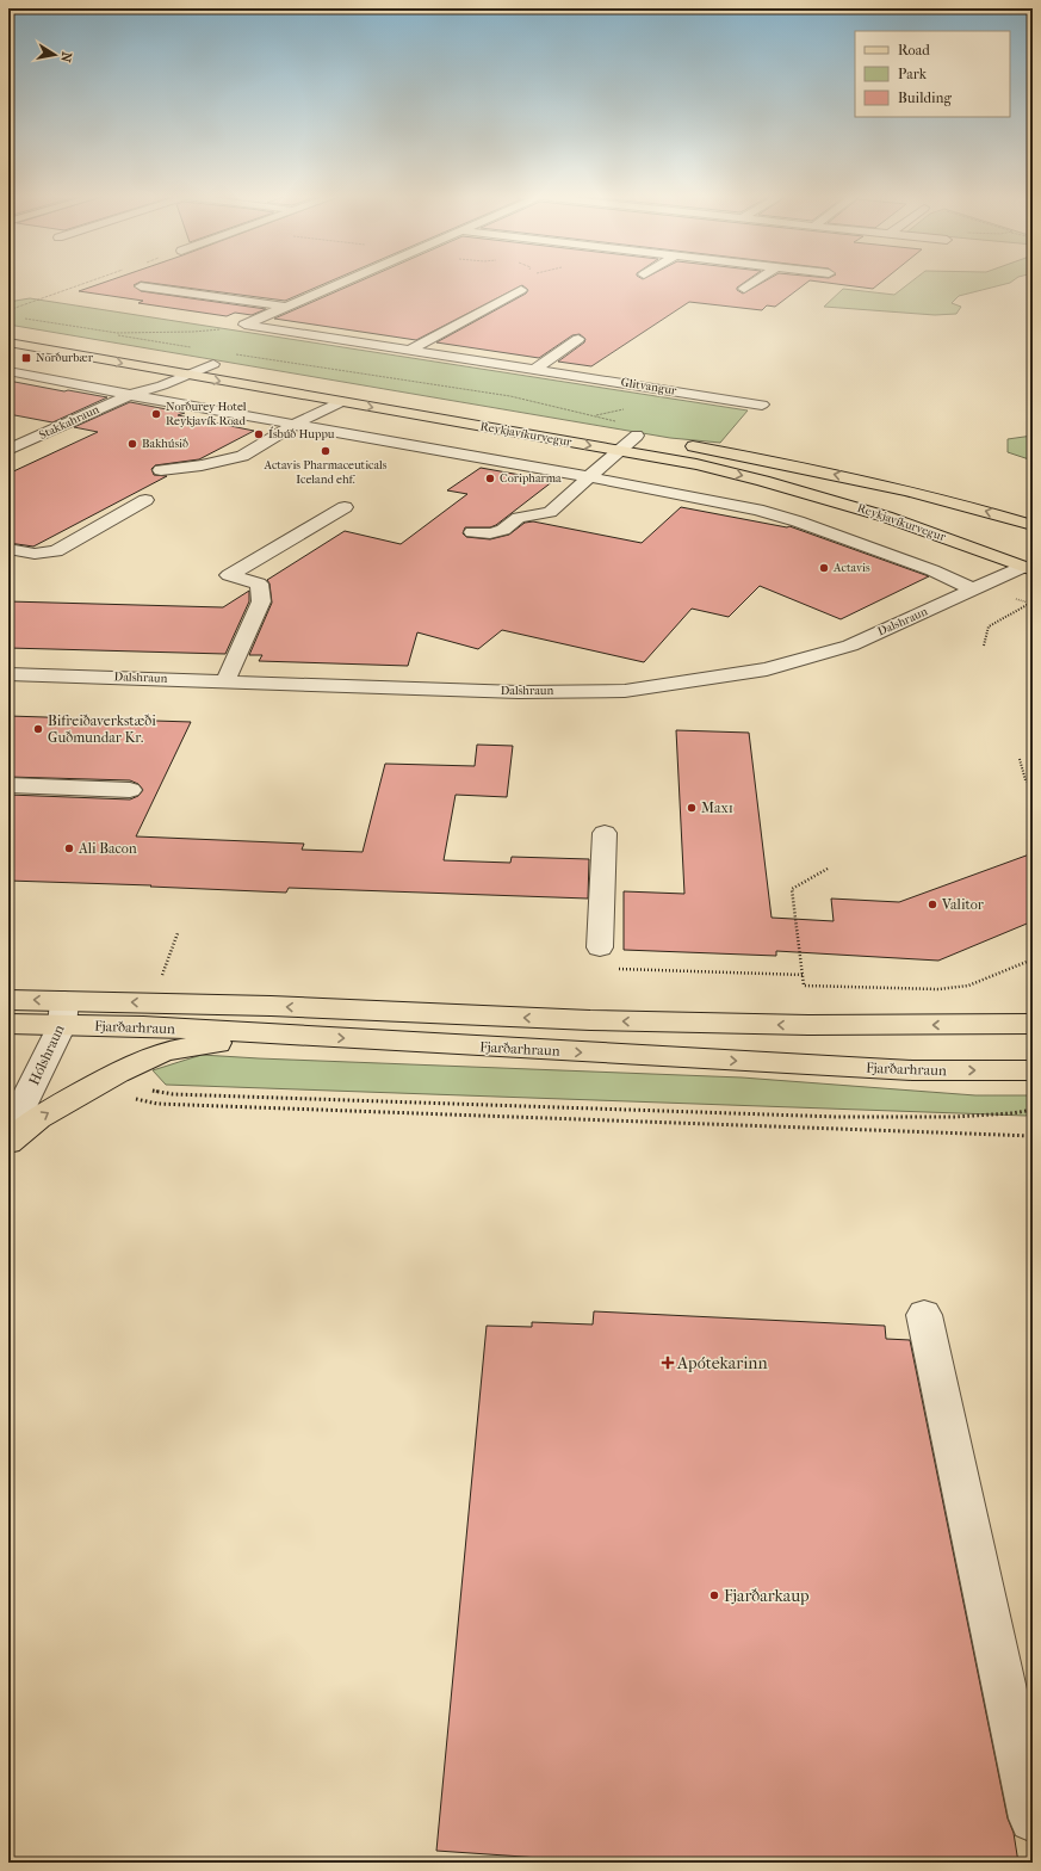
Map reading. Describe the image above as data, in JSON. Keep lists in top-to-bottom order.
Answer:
{
  "streets": {
    "main road": ["Reykjavíkurvegur", "Fjarðarhraun"],
    "street": [
      "Glitvangur",
      "Stakkahraun",
      "Dalshraun",
      "Hólshraun"
    ]
  },
  "crossings": [
    ["Stakkahraun", "Reykjavíkurvegur"],
    ["Reykjavíkurvegur", "Dalshraun"],
    ["Fjarðarhraun", "Hólshraun"]
  ],
  "places": {
    "transit": ["Norðurbær"],
    "other": [
      "Norðurey Hotel Reykjavík Road",
      "Ísbúð Huppu",
      "Bakhúsið",
      "Actavis Pharmaceuticals Iceland ehf.",
      "Coripharma",
      "Actavis",
      "Bifreiðaverkstæði Guðmundar Kr.",
      "Max1",
      "Ali Bacon",
      "Valitor",
      "Fjarðarkaup"
    ],
    "health": ["Apótekarinn"]
  },
  "legend": ["Road", "Park", "Building"],
  "north": "right"
}
